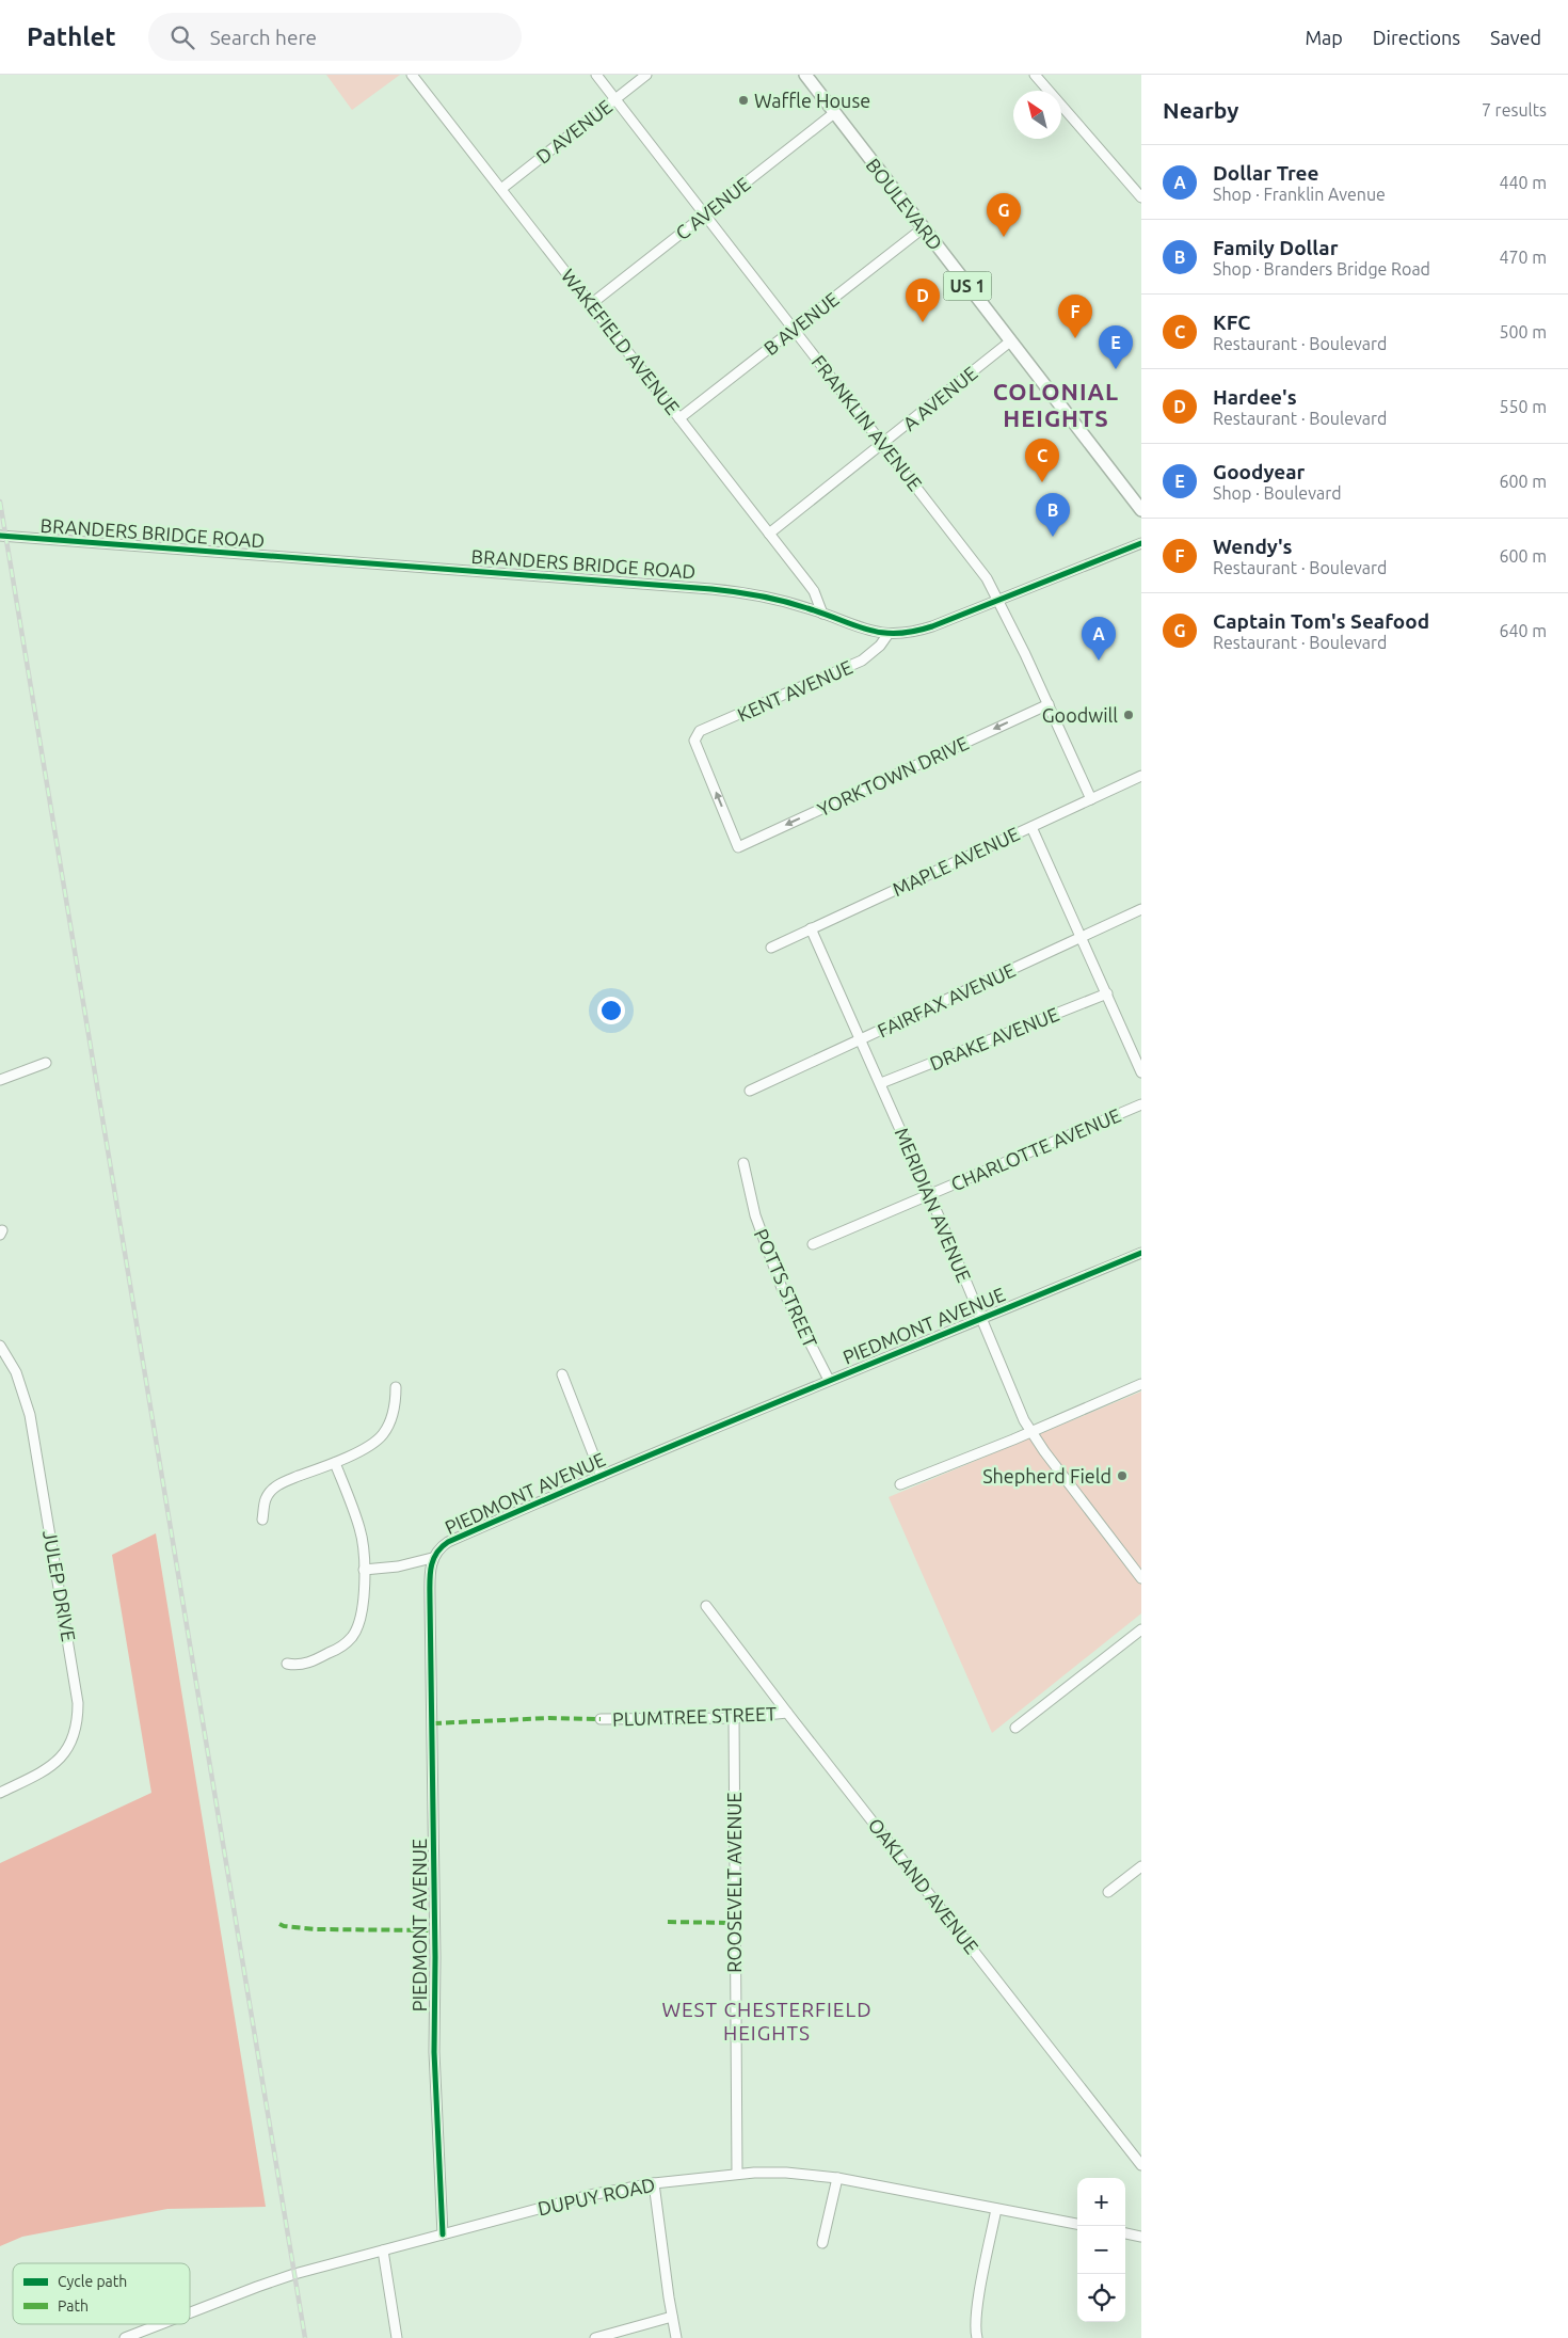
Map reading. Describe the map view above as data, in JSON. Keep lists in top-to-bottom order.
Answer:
{
  "streets": {
    "main road": ["BOULEVARD", "US 1"],
    "street": [
      "D AVENUE",
      "C AVENUE",
      "B AVENUE",
      "WAKEFIELD AVENUE",
      "A AVENUE",
      "FRANKLIN AVENUE",
      "BRANDERS BRIDGE ROAD",
      "KENT AVENUE",
      "YORKTOWN DRIVE",
      "MAPLE AVENUE",
      "FAIRFAX AVENUE",
      "DRAKE AVENUE",
      "CHARLOTTE AVENUE",
      "MERIDIAN AVENUE",
      "POTTS STREET",
      "PIEDMONT AVENUE",
      "JULEP DRIVE",
      "PLUMTREE STREET",
      "ROOSEVELT AVENUE",
      "OAKLAND AVENUE",
      "DUPUY ROAD"
    ]
  },
  "crossings": [
    ["D AVENUE", "WAKEFIELD AVENUE"],
    ["D AVENUE", "FRANKLIN AVENUE"],
    ["BOULEVARD", "C AVENUE"],
    ["BOULEVARD", "B AVENUE"],
    ["BOULEVARD", "A AVENUE"],
    ["C AVENUE", "WAKEFIELD AVENUE"],
    ["C AVENUE", "FRANKLIN AVENUE"],
    ["B AVENUE", "WAKEFIELD AVENUE"],
    ["B AVENUE", "FRANKLIN AVENUE"],
    ["WAKEFIELD AVENUE", "A AVENUE"],
    ["WAKEFIELD AVENUE", "BRANDERS BRIDGE ROAD"],
    ["A AVENUE", "FRANKLIN AVENUE"],
    ["FRANKLIN AVENUE", "BRANDERS BRIDGE ROAD"],
    ["FRANKLIN AVENUE", "YORKTOWN DRIVE"],
    ["FRANKLIN AVENUE", "MAPLE AVENUE"],
    ["BRANDERS BRIDGE ROAD", "KENT AVENUE"],
    ["KENT AVENUE", "YORKTOWN DRIVE"],
    ["MAPLE AVENUE", "MERIDIAN AVENUE"],
    ["FAIRFAX AVENUE", "MERIDIAN AVENUE"],
    ["DRAKE AVENUE", "MERIDIAN AVENUE"],
    ["CHARLOTTE AVENUE", "MERIDIAN AVENUE"],
    ["MERIDIAN AVENUE", "PIEDMONT AVENUE"],
    ["POTTS STREET", "PIEDMONT AVENUE"],
    ["PIEDMONT AVENUE", "DUPUY ROAD"],
    ["PLUMTREE STREET", "ROOSEVELT AVENUE"],
    ["PLUMTREE STREET", "OAKLAND AVENUE"],
    ["ROOSEVELT AVENUE", "DUPUY ROAD"]
  ],
  "one_way": ["YORKTOWN DRIVE"],
  "districts": ["COLONIAL HEIGHTS", "WEST CHESTERFIELD HEIGHTS"],
  "places": ["Waffle House", "Goodwill", "Shepherd Field"],
  "legend": ["Cycle path", "Path"],
  "north": "top left",
  "page": {
    "header": "Pathlet",
    "search": "Search here",
    "nav": ["Map", "Directions", "Saved"],
    "heading": ["Nearby", "7 results"],
    "list": [
      {
        "mark": "A",
        "name": "Dollar Tree",
        "note": "Shop · Franklin Avenue",
        "value": "440 m"
      },
      {
        "mark": "B",
        "name": "Family Dollar",
        "note": "Shop · Branders Bridge Road",
        "value": "470 m"
      },
      {
        "mark": "C",
        "name": "KFC",
        "note": "Restaurant · Boulevard",
        "value": "500 m"
      },
      {
        "mark": "D",
        "name": "Hardee's",
        "note": "Restaurant · Boulevard",
        "value": "550 m"
      },
      {
        "mark": "E",
        "name": "Goodyear",
        "note": "Shop · Boulevard",
        "value": "600 m"
      },
      {
        "mark": "F",
        "name": "Wendy's",
        "note": "Restaurant · Boulevard",
        "value": "600 m"
      },
      {
        "mark": "G",
        "name": "Captain Tom's Seafood",
        "note": "Restaurant · Boulevard",
        "value": "640 m"
      }
    ],
    "pins": [
      "G",
      "D",
      "F",
      "E",
      "C",
      "B",
      "A"
    ],
    "map_buttons": ["+", "−"]
  }
}
